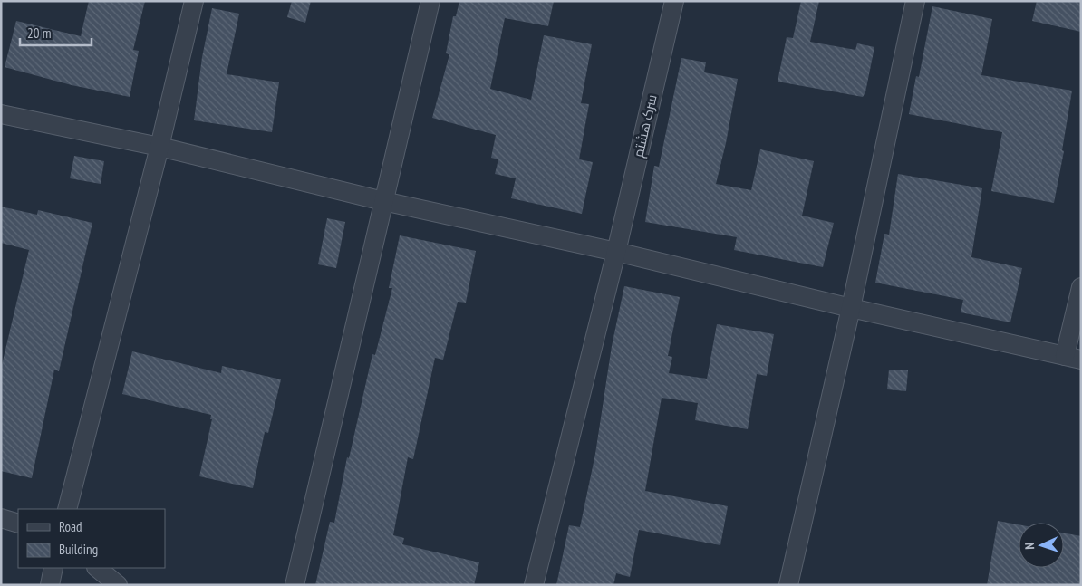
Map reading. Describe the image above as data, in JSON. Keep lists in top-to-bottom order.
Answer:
{
  "streets": {
    "street": ["سرک هشتم"]
  },
  "legend": ["Road", "Building"],
  "scale_bar": "20 m",
  "north": "left"
}
